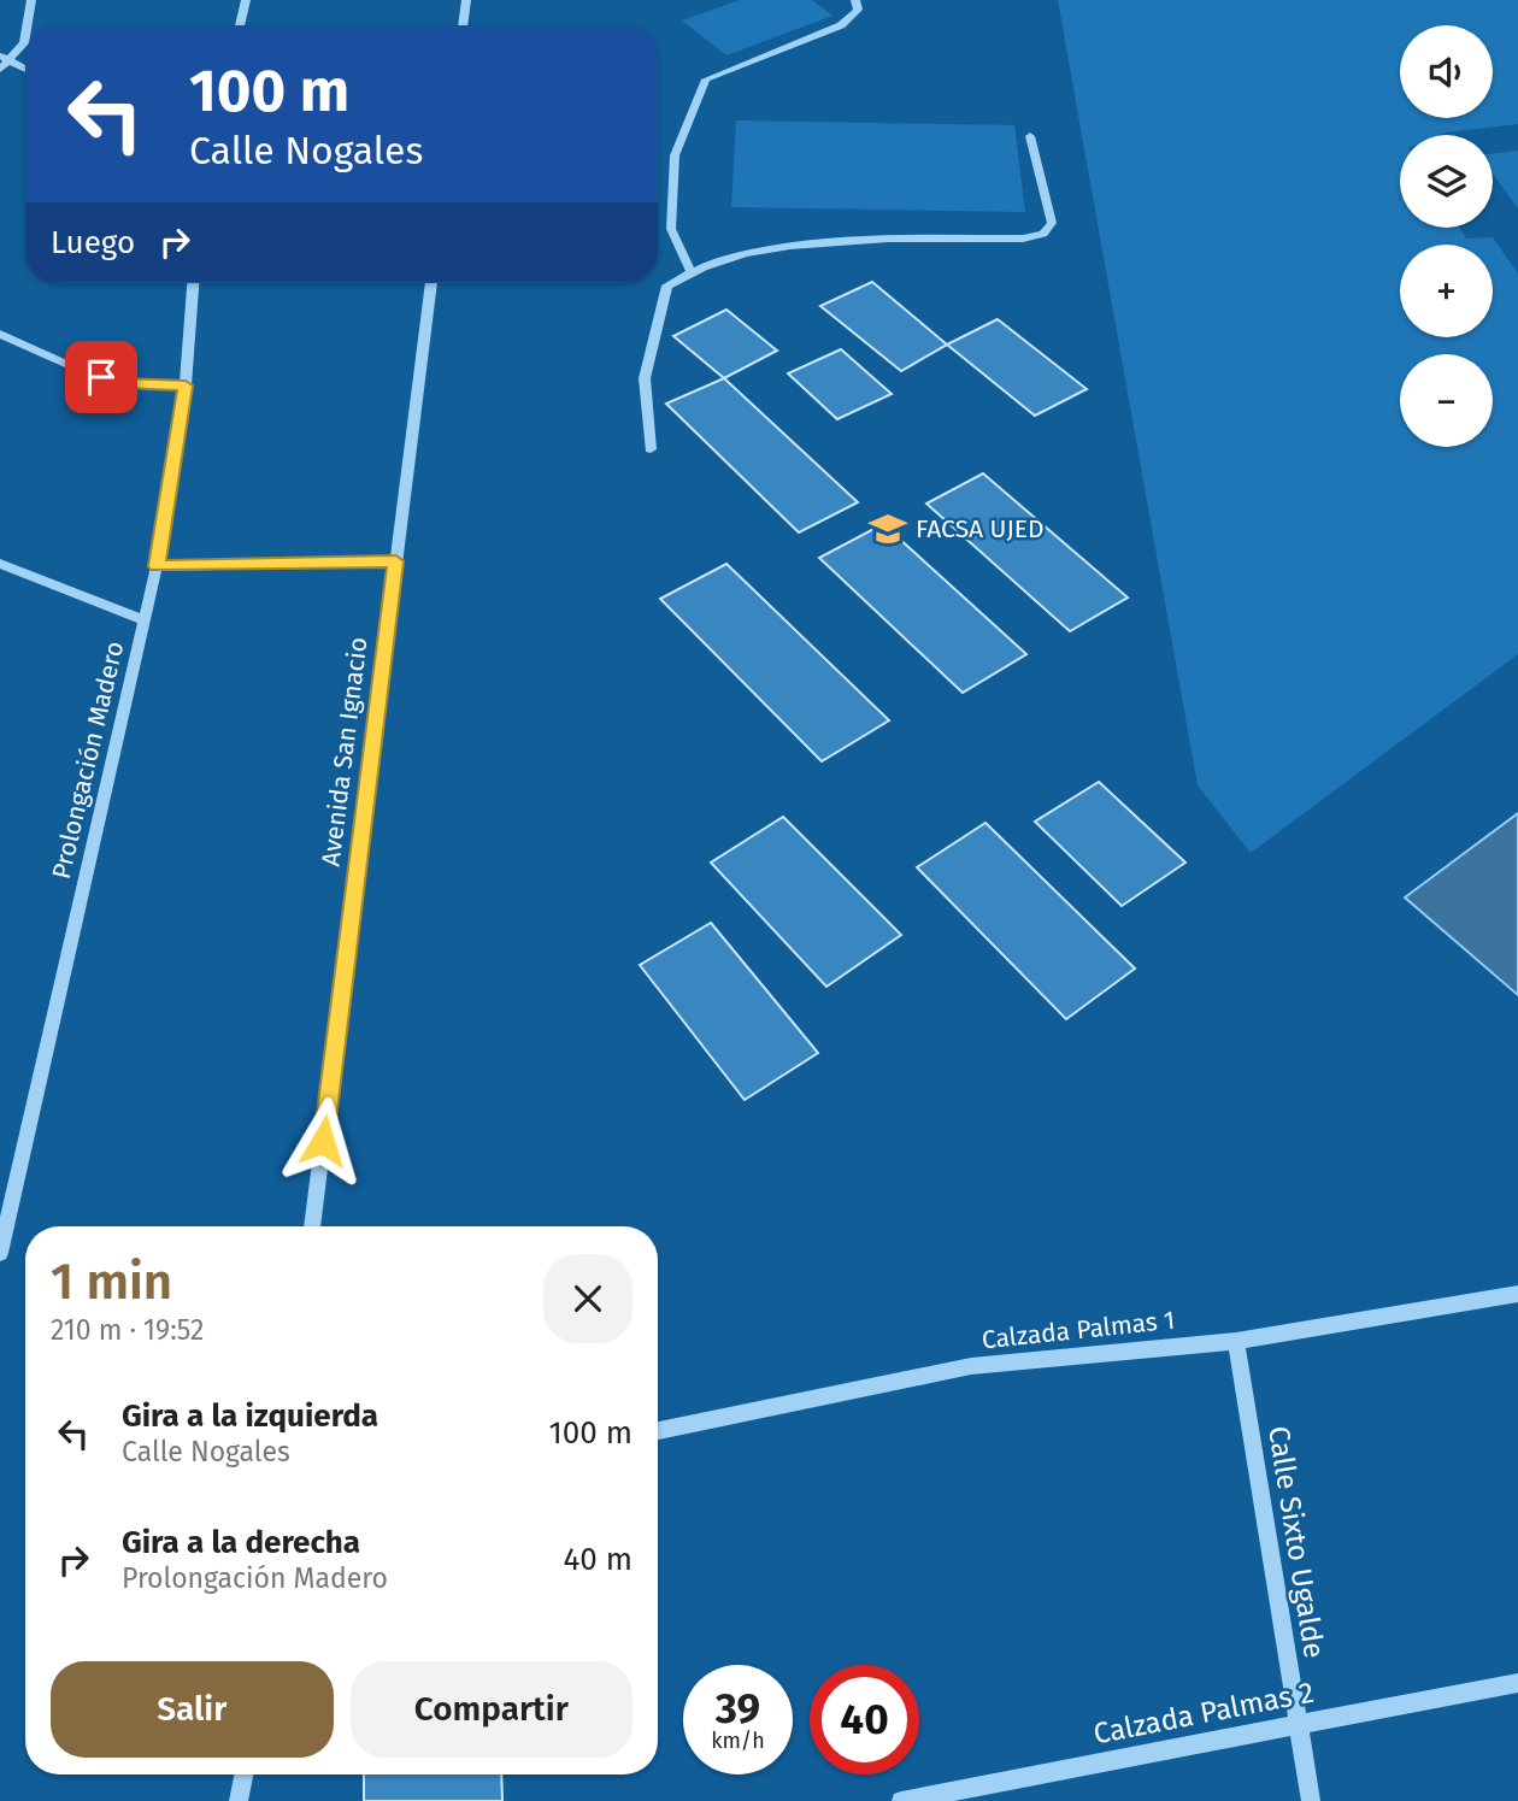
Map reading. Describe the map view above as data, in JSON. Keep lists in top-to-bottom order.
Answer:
{
  "streets": {
    "street": [
      "Avenida San Ignacio",
      "Prolongación Madero",
      "Calzada Palmas 1",
      "Calle Sixto Ugalde",
      "Calzada Palmas 2"
    ]
  },
  "crossings": [
    ["Calzada Palmas 1", "Calle Sixto Ugalde"],
    ["Calle Sixto Ugalde", "Calzada Palmas 2"]
  ],
  "places": {
    "school or university": ["FACSA UJED"]
  },
  "page": {
    "map_buttons": ["+", "−"],
    "turn": ["100 m", "Calle Nogales"],
    "then": "Luego",
    "heading": ["1 min", "210 m · 19:52"],
    "list": [
      {
        "name": "Gira a la izquierda",
        "note": "Calle Nogales",
        "value": "100 m"
      },
      {
        "name": "Gira a la derecha",
        "note": "Prolongación Madero",
        "value": "40 m"
      }
    ],
    "buttons": ["Salir", "Compartir"],
    "speed": "39 km/h",
    "limit": "40"
  }
}
